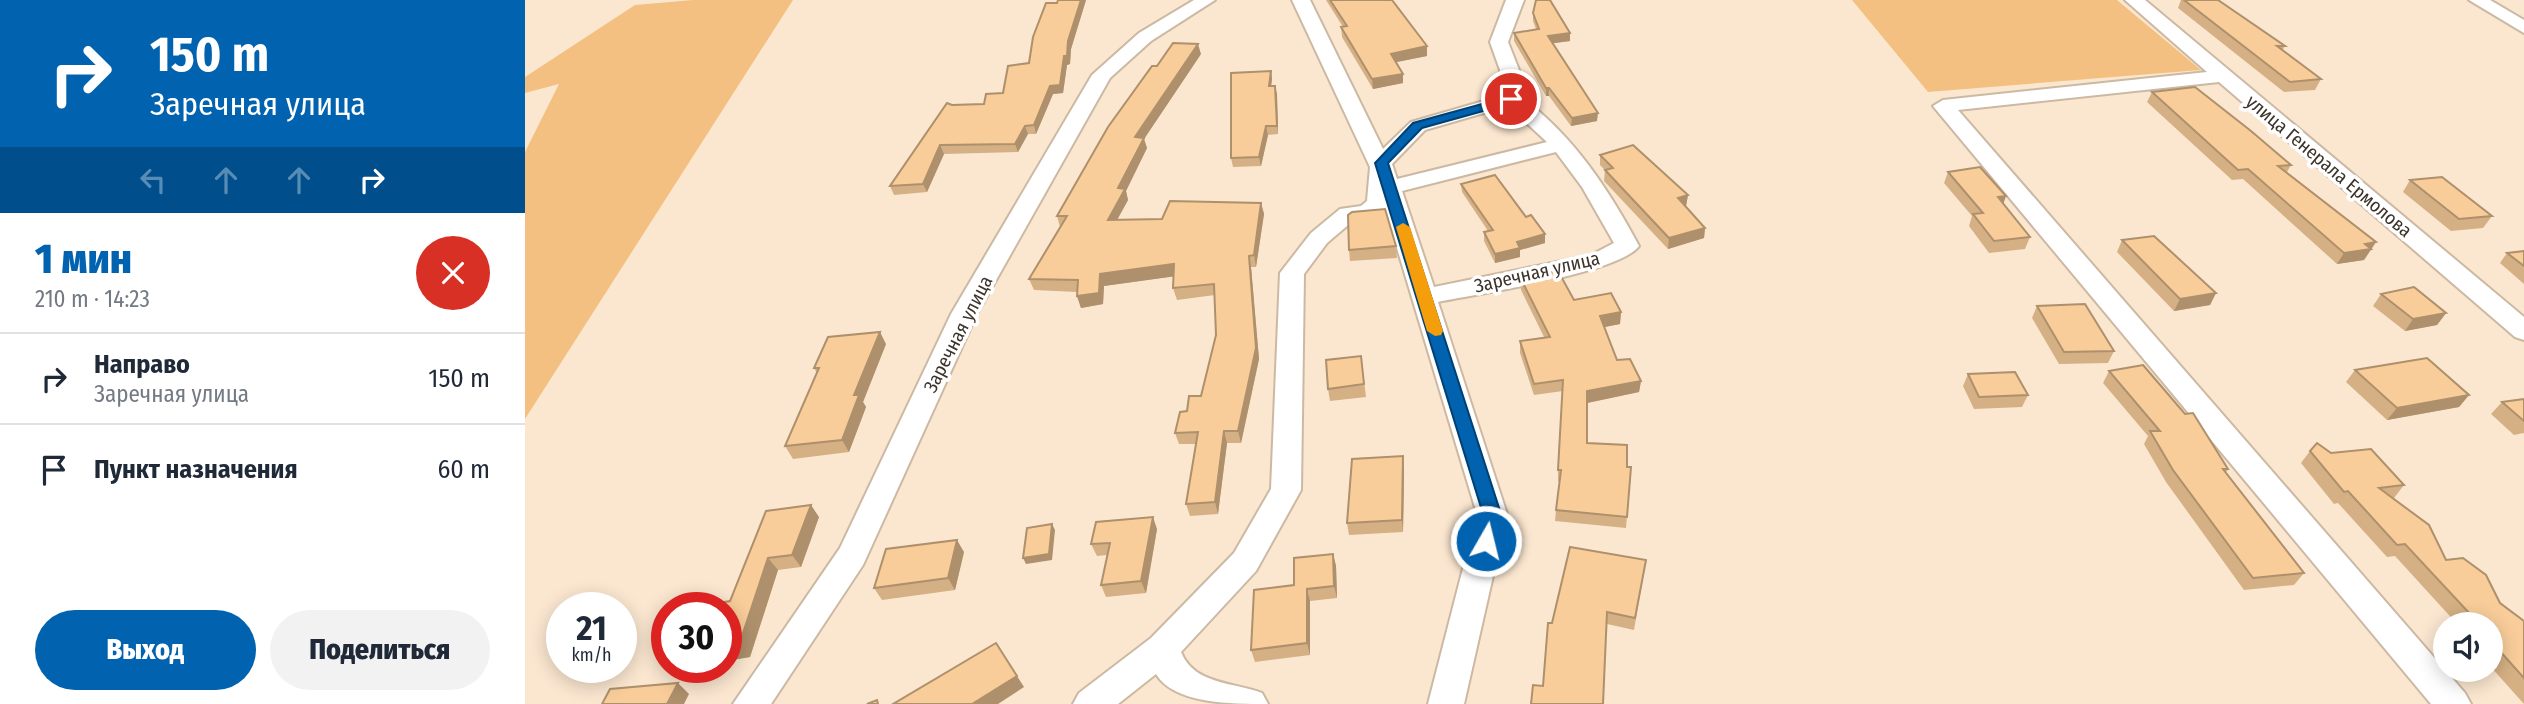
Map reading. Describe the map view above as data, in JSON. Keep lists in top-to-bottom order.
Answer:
{
  "streets": {
    "street": ["улица Генерала Ермолова", "Заречная улица"]
  },
  "page": {
    "turn": ["150 m", "Заречная улица"],
    "heading": ["1 мин", "210 m · 14:23"],
    "list": [
      {
        "name": "Направо",
        "note": "Заречная улица",
        "value": "150 m"
      },
      {
        "name": "Пункт назначения",
        "value": "60 m"
      }
    ],
    "speed": "21 km/h",
    "limit": "30",
    "buttons": ["Выход", "Поделиться"]
  }
}
